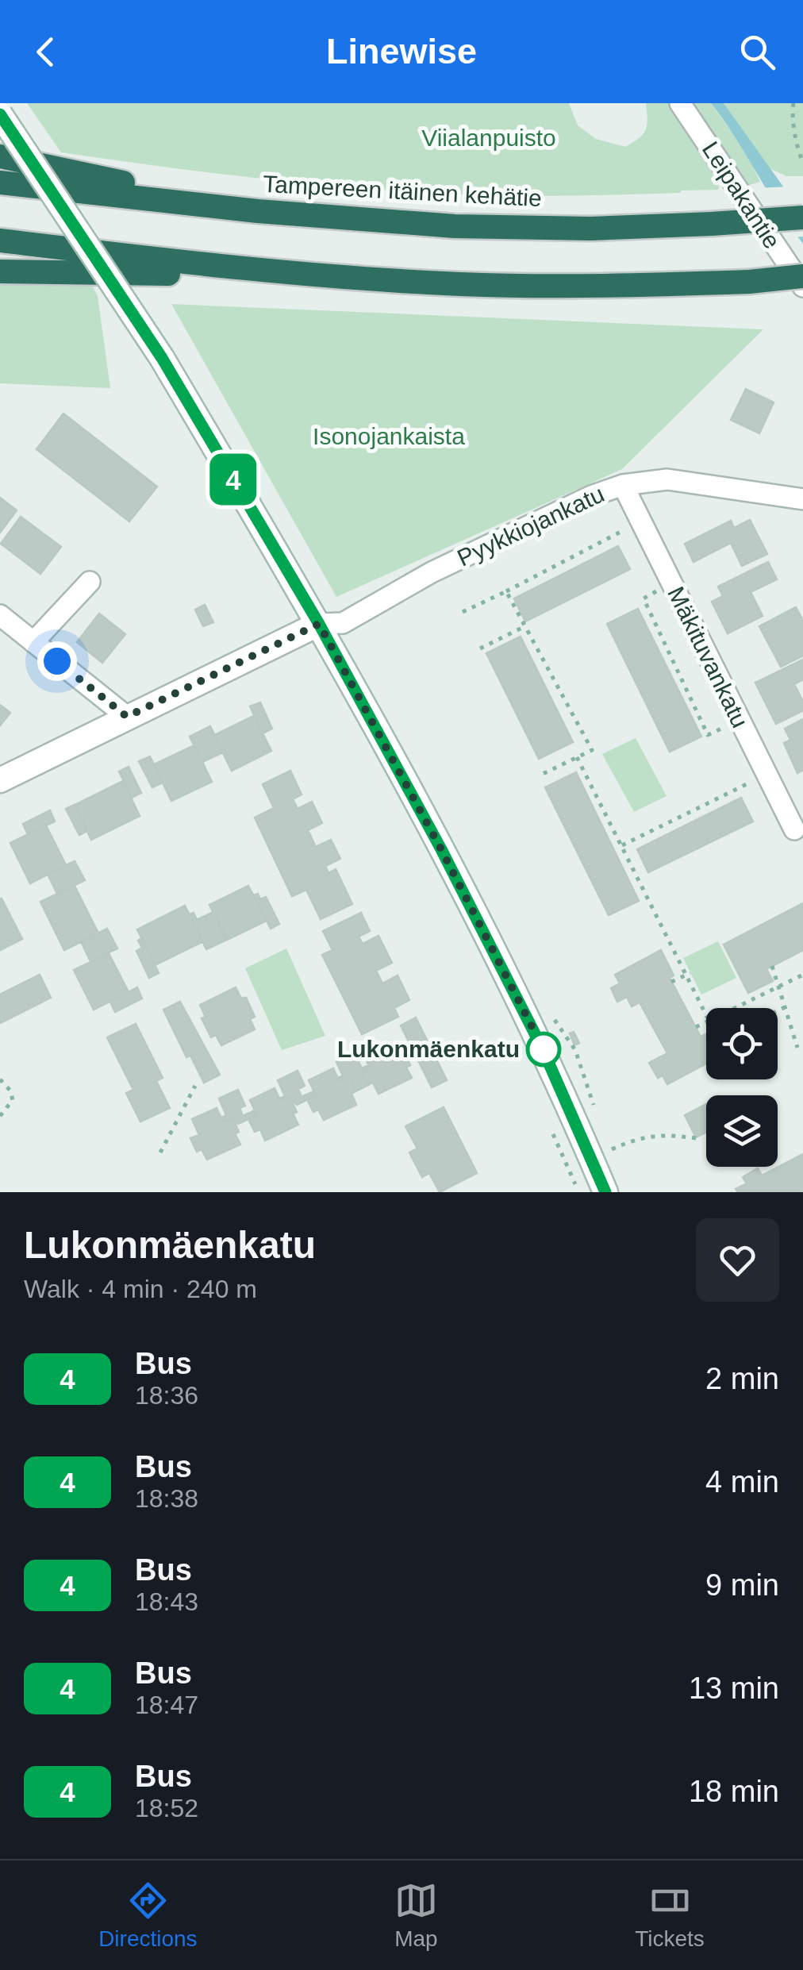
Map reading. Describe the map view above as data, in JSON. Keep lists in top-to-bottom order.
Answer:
{
  "streets": {
    "highway": ["Tampereen itäinen kehätie"],
    "street": ["Leipakantie", "Pyykkiojankatu", "Mäkituvankatu"]
  },
  "crossings": [
    ["Pyykkiojankatu", "Mäkituvankatu"]
  ],
  "parks": ["Viialanpuisto", "Isonojankaista"],
  "places": ["Lukonmäenkatu"],
  "lines": ["bus line 4"],
  "page": {
    "header": "Linewise",
    "on_map": "4",
    "heading": ["Lukonmäenkatu", "Walk · 4 min · 240 m"],
    "list": [
      {
        "mark": "4",
        "name": "Bus",
        "note": "18:36",
        "value": "2 min"
      },
      {
        "mark": "4",
        "name": "Bus",
        "note": "18:38",
        "value": "4 min"
      },
      {
        "mark": "4",
        "name": "Bus",
        "note": "18:43",
        "value": "9 min"
      },
      {
        "mark": "4",
        "name": "Bus",
        "note": "18:47",
        "value": "13 min"
      },
      {
        "mark": "4",
        "name": "Bus",
        "note": "18:52",
        "value": "18 min"
      }
    ],
    "tabs": ["Directions", "Map", "Tickets"]
  }
}
